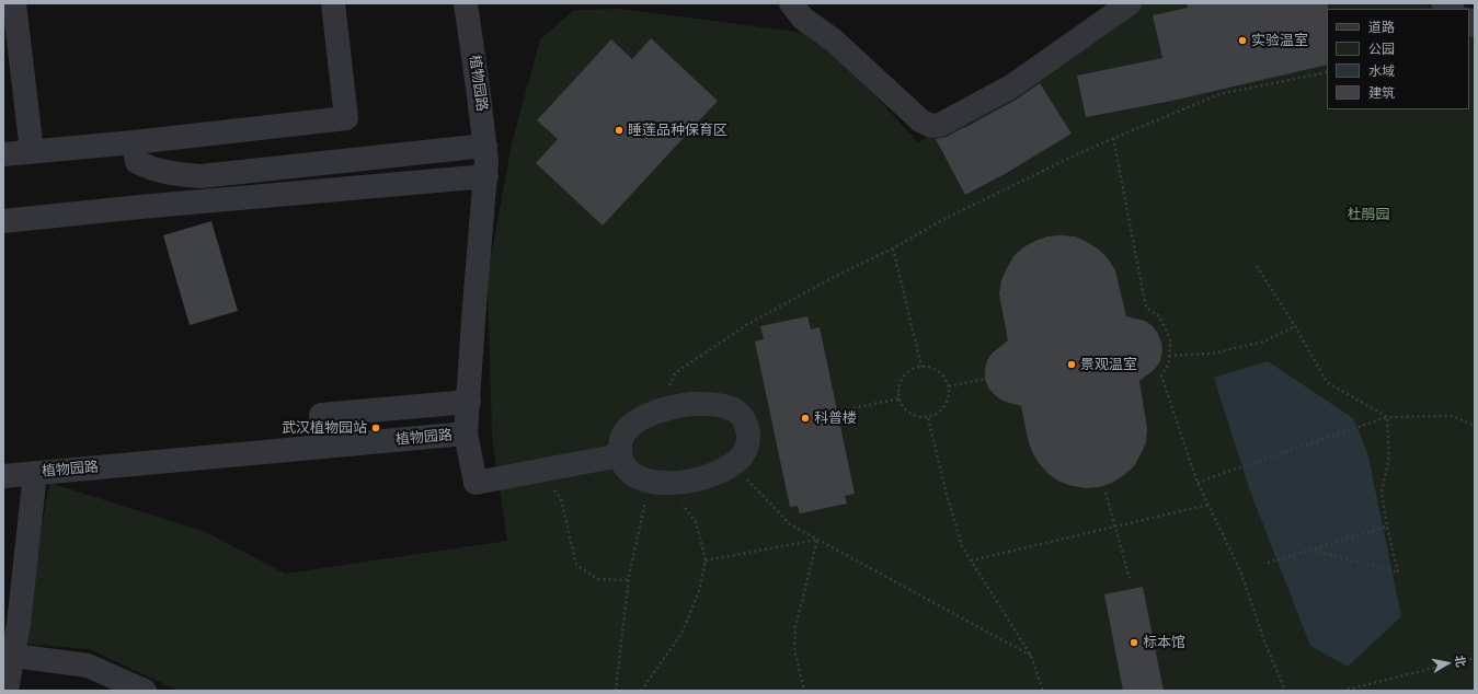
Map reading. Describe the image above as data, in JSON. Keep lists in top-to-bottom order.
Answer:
{
  "streets": {
    "street": ["植物园路"]
  },
  "parks": ["杜鹃园"],
  "places": [
    "实验温室",
    "睡莲品种保育区",
    "景观温室",
    "科普楼",
    "武汉植物园站",
    "标本馆"
  ],
  "legend": [
    "道路",
    "公园",
    "水域",
    "建筑"
  ],
  "north": "right"
}
